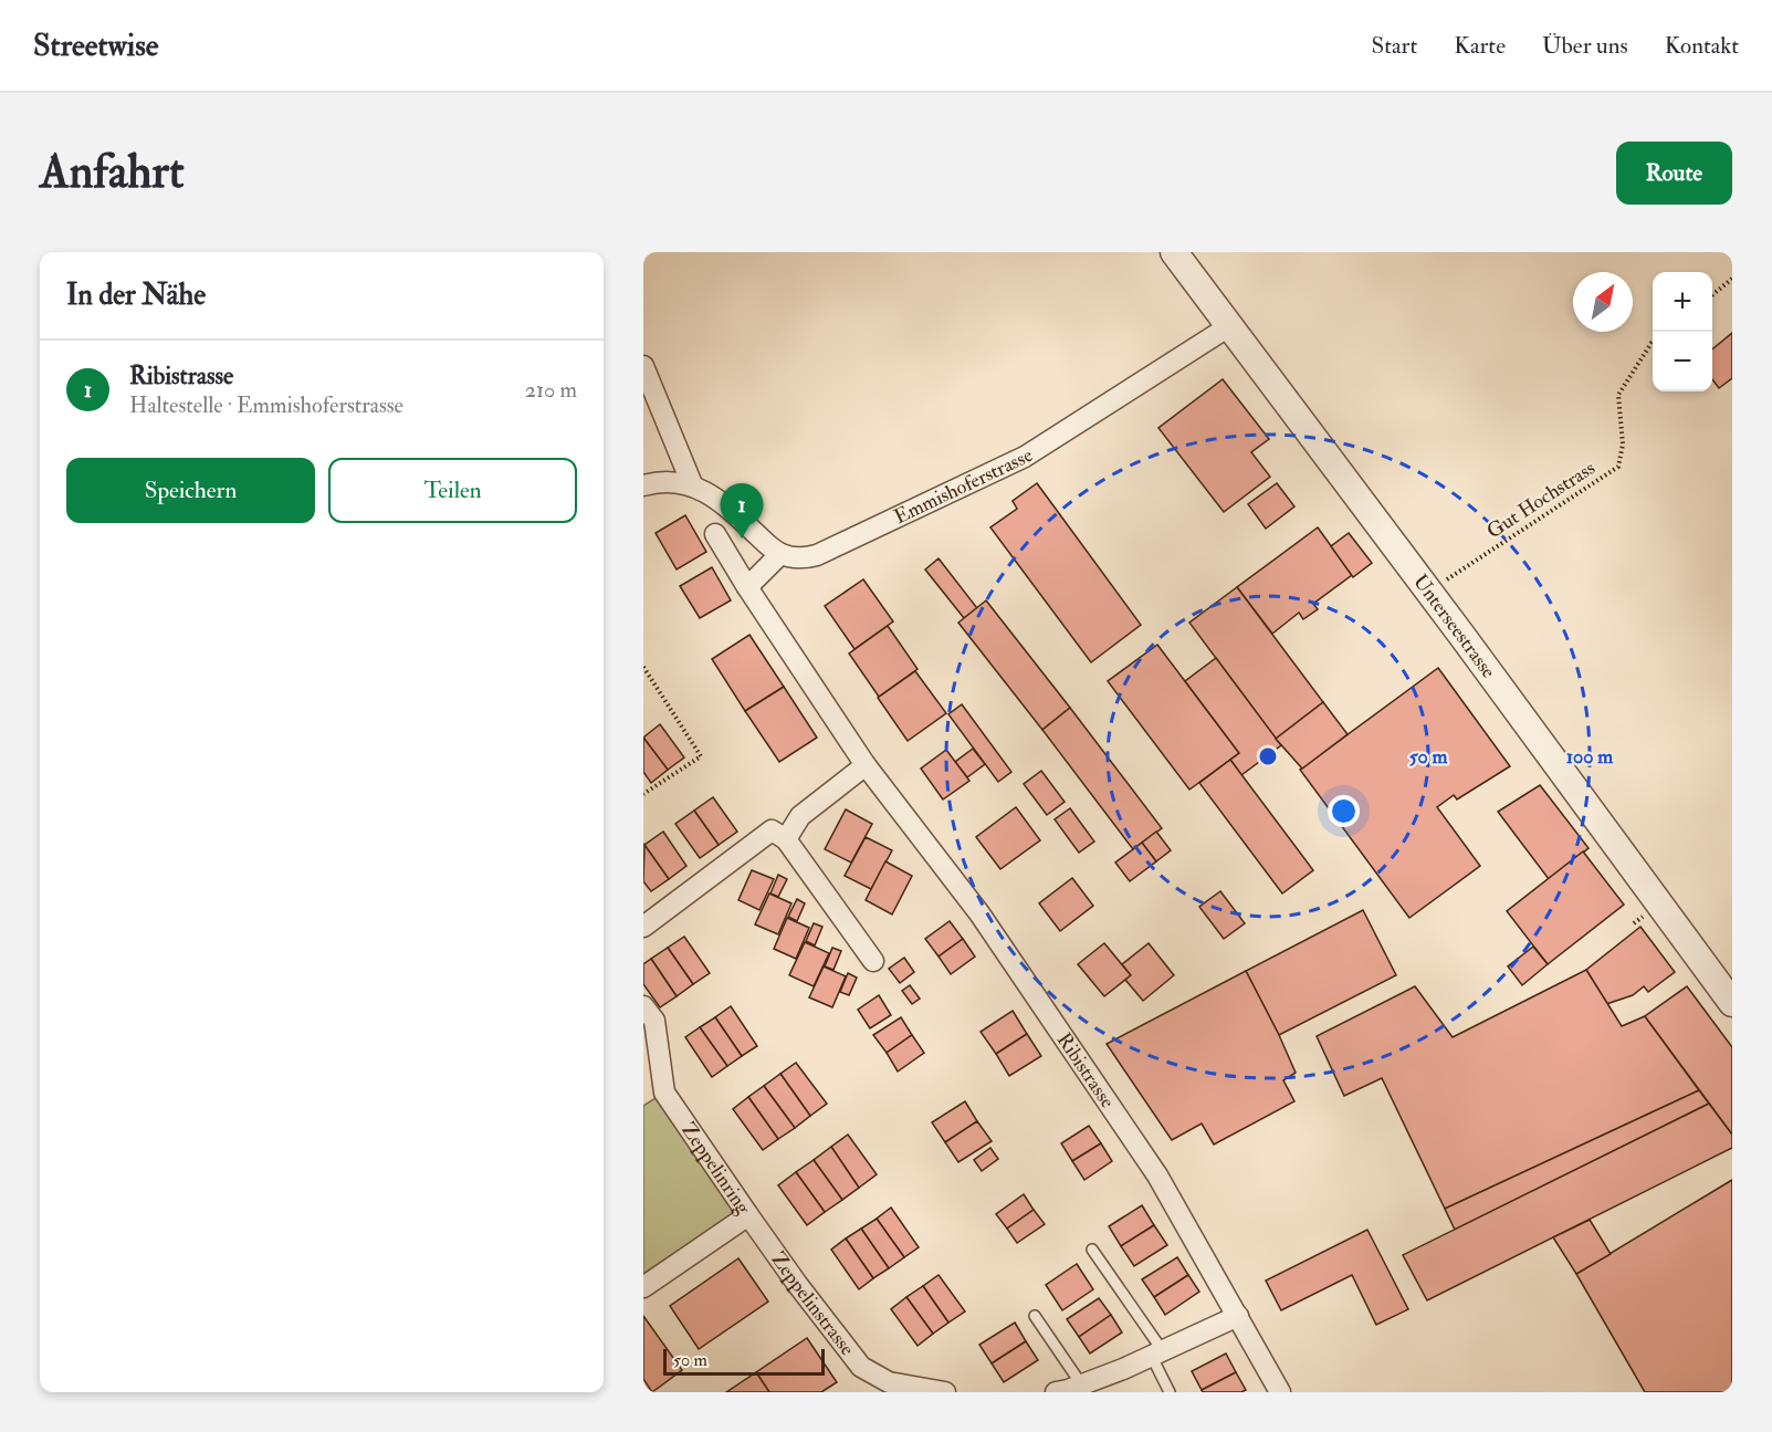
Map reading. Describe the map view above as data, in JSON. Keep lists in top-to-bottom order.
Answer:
{
  "streets": {
    "street": [
      "Emmishoferstrasse",
      "Unterseestrasse",
      "Ribistrasse",
      "Zeppelinring",
      "Zeppelinstrasse"
    ],
    "path": ["Gut Hochstrass"]
  },
  "crossings": [
    ["Emmishoferstrasse", "Unterseestrasse"],
    ["Zeppelinring", "Zeppelinstrasse"]
  ],
  "scale_bar": "50 m",
  "north": "top right",
  "page": {
    "header": "Streetwise",
    "nav": [
      "Start",
      "Karte",
      "Über uns",
      "Kontakt"
    ],
    "buttons": [
      "Route",
      ["Speichern", "Teilen"]
    ],
    "title": "Anfahrt",
    "heading": "In der Nähe",
    "map_buttons": ["+", "−"],
    "list": [
      {
        "mark": "1",
        "name": "Ribistrasse",
        "note": "Haltestelle · Emmishoferstrasse",
        "value": "210 m"
      }
    ],
    "pins": "1",
    "scale": "50 m"
  },
  "rings": ["50 m", "100 m"]
}
